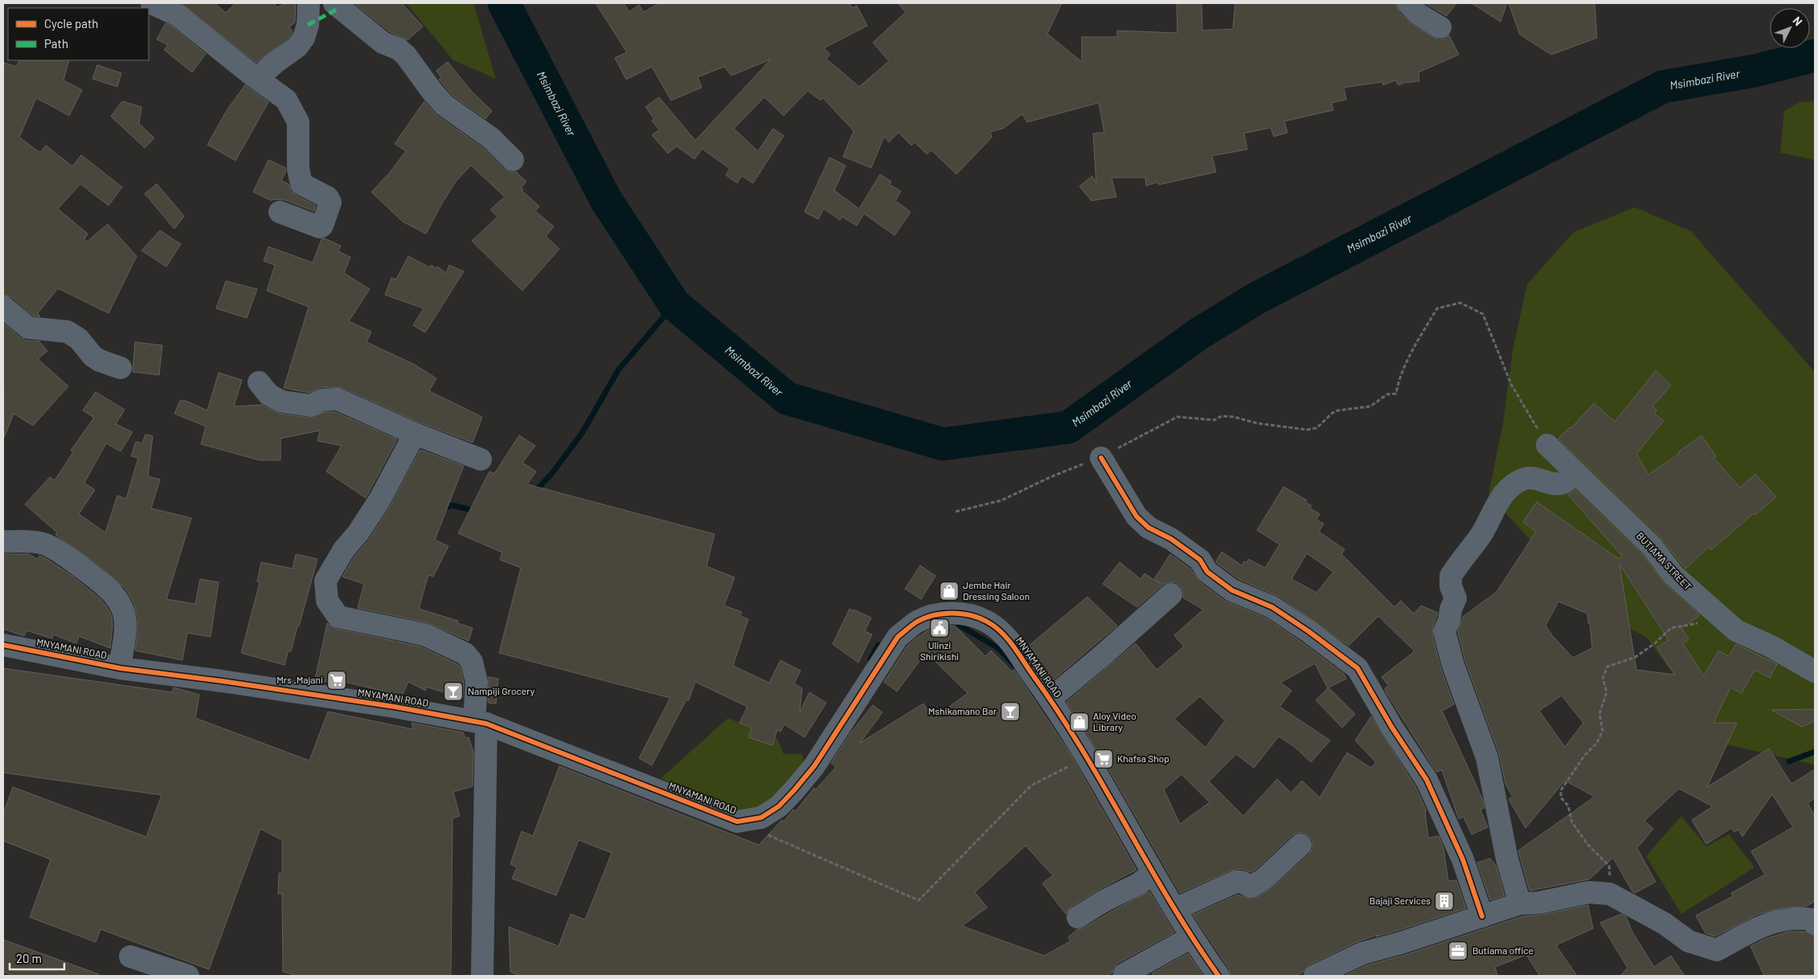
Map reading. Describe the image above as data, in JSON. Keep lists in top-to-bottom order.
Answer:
{
  "streets": {
    "street": ["BUTIAMA STREET", "MNYAMANI ROAD"]
  },
  "water": ["Msimbazi River"],
  "places": {
    "shop": ["Jembe Hair Dressing Saloon", "Aloy Video Library"],
    "public building": ["Ulinzi Shirikishi"],
    "supermarket": ["Mrs .Majani", "Khafsa Shop"],
    "bar": ["Nampiji Grocery", "Mshikamano Bar"],
    "building": ["Bajaji Services"],
    "office": ["Butiama office"]
  },
  "legend": ["Cycle path", "Path"],
  "scale_bar": "20 m",
  "north": "top right"
}
